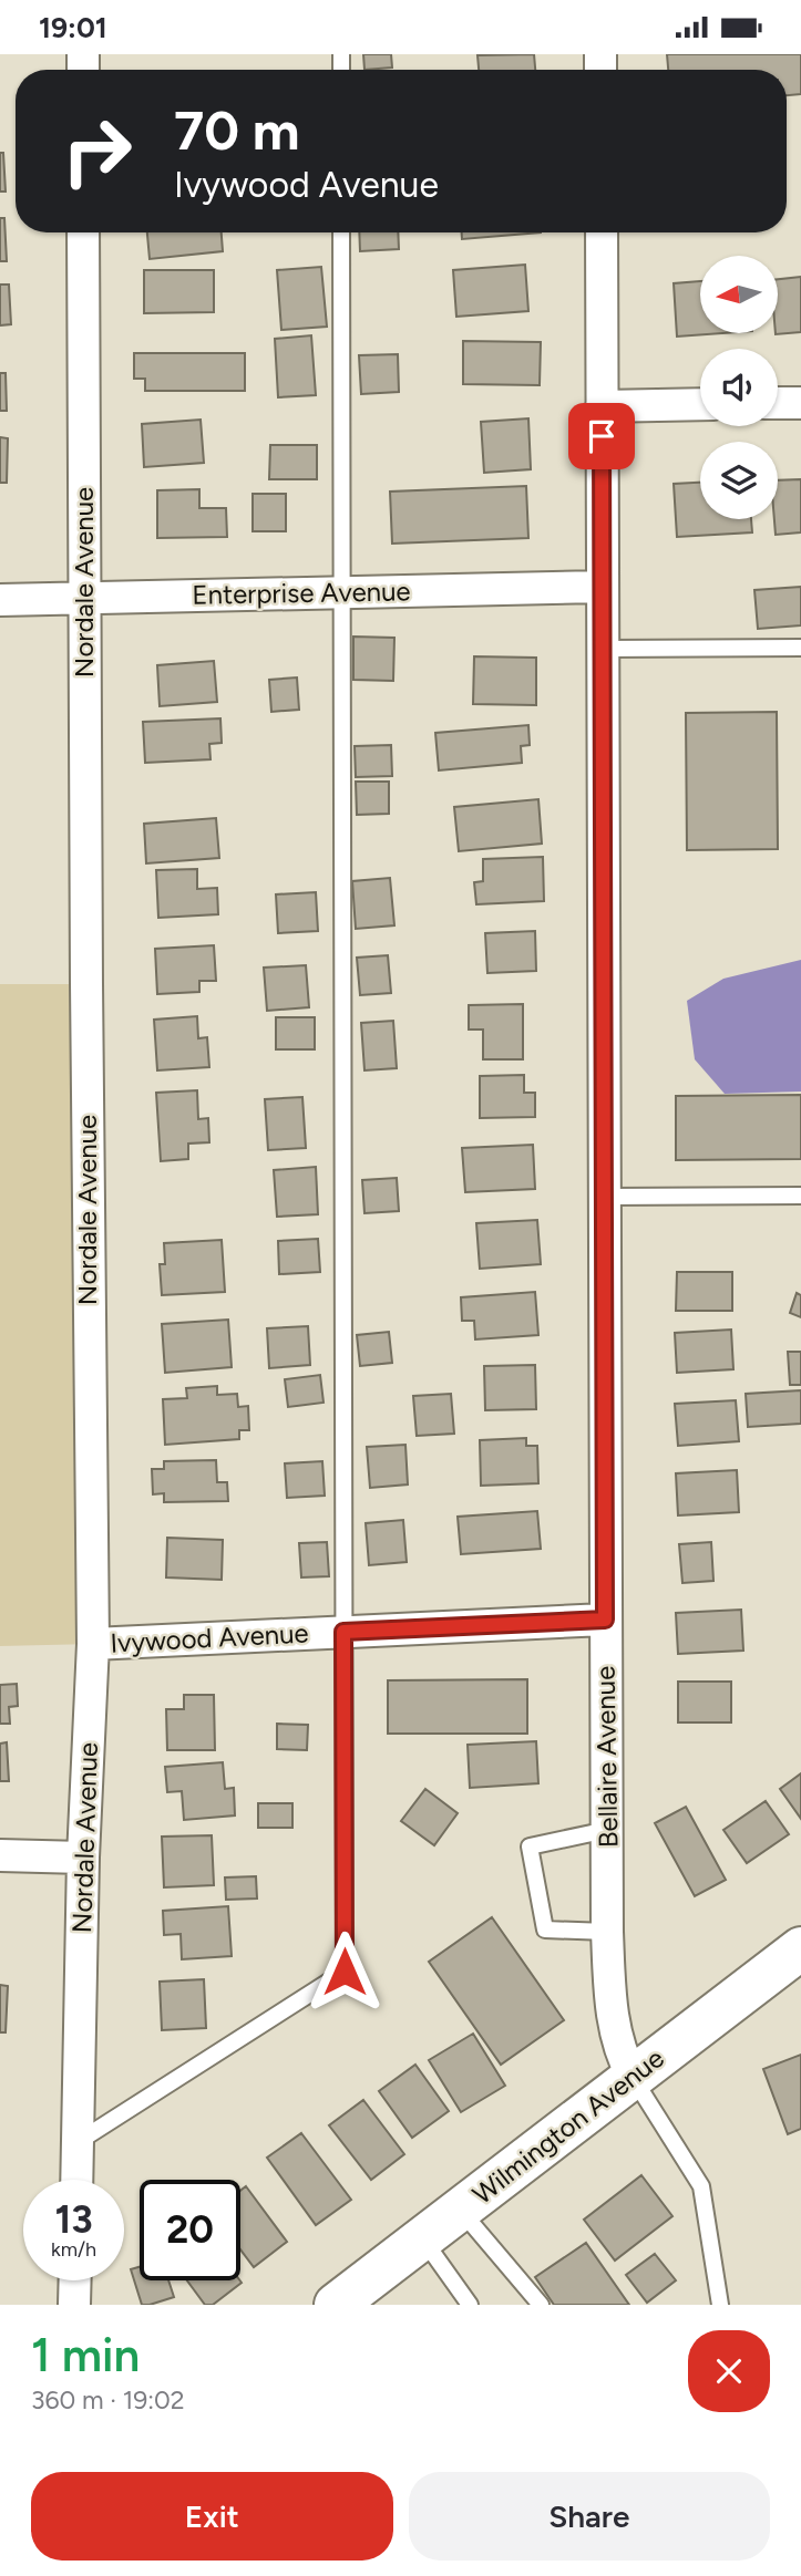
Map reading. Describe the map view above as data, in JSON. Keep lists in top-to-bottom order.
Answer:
{
  "streets": {
    "main road": ["Wilmington Avenue"],
    "street": [
      "Nordale Avenue",
      "Enterprise Avenue",
      "Ivywood Avenue",
      "Bellaire Avenue"
    ]
  },
  "crossings": [
    ["Nordale Avenue", "Enterprise Avenue"],
    ["Nordale Avenue", "Ivywood Avenue"],
    ["Enterprise Avenue", "Bellaire Avenue"],
    ["Ivywood Avenue", "Bellaire Avenue"],
    ["Bellaire Avenue", "Wilmington Avenue"]
  ],
  "north": "left",
  "page": {
    "status": "19:01",
    "turn": ["70 m", "Ivywood Avenue"],
    "speed": "13 km/h",
    "limit": "20",
    "heading": ["1 min", "360 m · 19:02"],
    "buttons": ["Exit", "Share"]
  }
}
